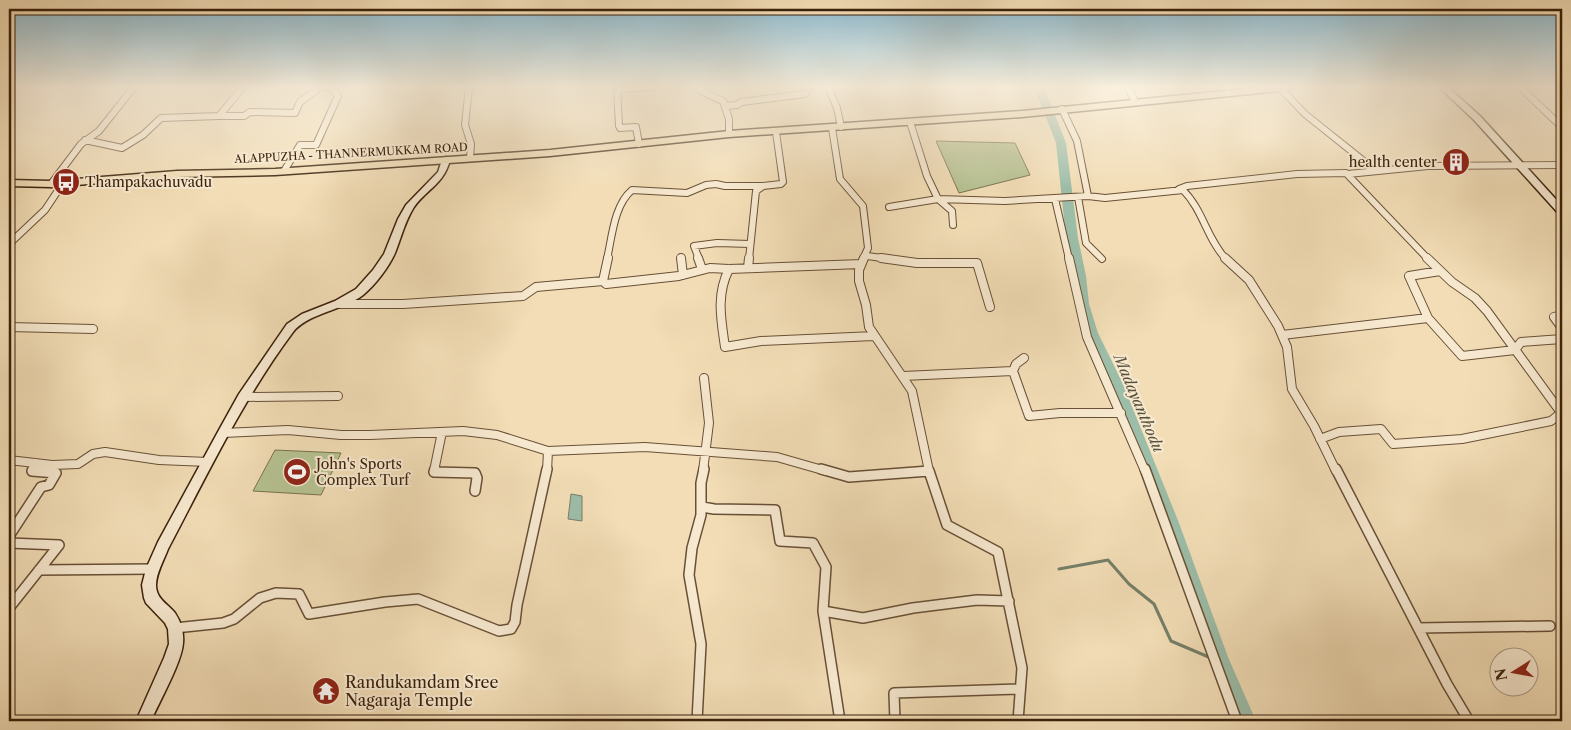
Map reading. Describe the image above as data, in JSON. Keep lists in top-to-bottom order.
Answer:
{
  "streets": {
    "main road": ["ALAPPUZHA - THANNERMUKKAM ROAD"]
  },
  "water": ["Madayanthodu"],
  "places": {
    "building": ["health center"],
    "bus stop": ["Thampakachuvadu"],
    "sports": ["John's Sports Complex Turf"],
    "temple": ["Randukamdam Sree Nagaraja Temple"]
  },
  "north": "left"
}
